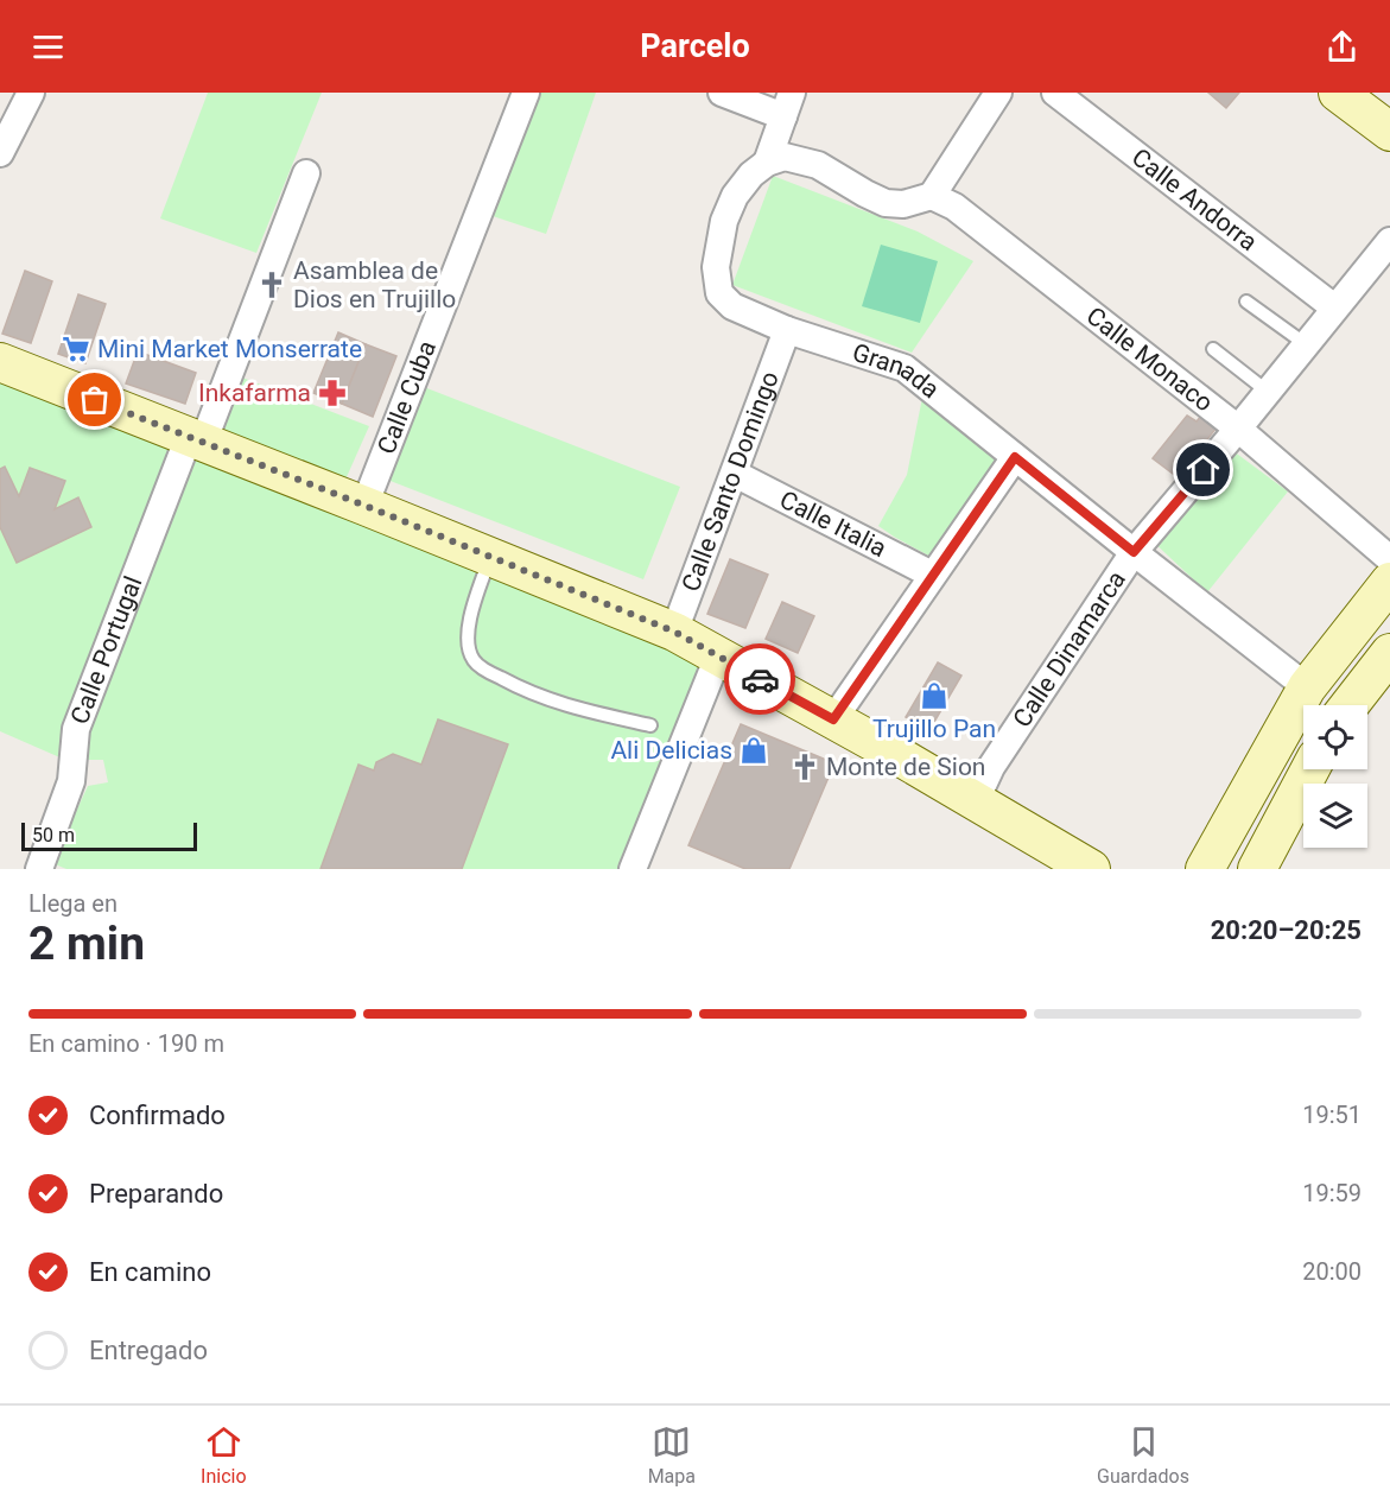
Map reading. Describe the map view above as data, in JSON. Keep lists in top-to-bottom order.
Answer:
{
  "streets": {
    "street": [
      "Calle Andorra",
      "Calle Monaco",
      "Granada",
      "Calle Cuba",
      "Calle Santo Domingo",
      "Calle Italia",
      "Calle Dinamarca",
      "Calle Portugal"
    ]
  },
  "crossings": [
    ["Calle Andorra", "Calle Dinamarca"],
    ["Calle Monaco", "Calle Dinamarca"],
    ["Granada", "Calle Santo Domingo"],
    ["Granada", "Calle Dinamarca"],
    ["Calle Santo Domingo", "Calle Italia"]
  ],
  "places": {
    "church": ["Asamblea de Dios en Trujillo", "Monte de Sion"],
    "supermarket": ["Mini Market Monserrate"],
    "pharmacy": ["Inkafarma"],
    "shop": ["Trujillo Pan", "Ali Delicias"]
  },
  "scale_bar": "50 m",
  "page": {
    "header": "Parcelo",
    "scale": "50 m",
    "heading": ["2 min", "Llega en", "20:20–20:25"],
    "bar": "En camino · 190 m",
    "list": [
      ["Confirmado", "19:51"],
      ["Preparando", "19:59"],
      ["En camino", "20:00"],
      "Entregado"
    ],
    "tabs": ["Inicio", "Mapa", "Guardados"]
  }
}
